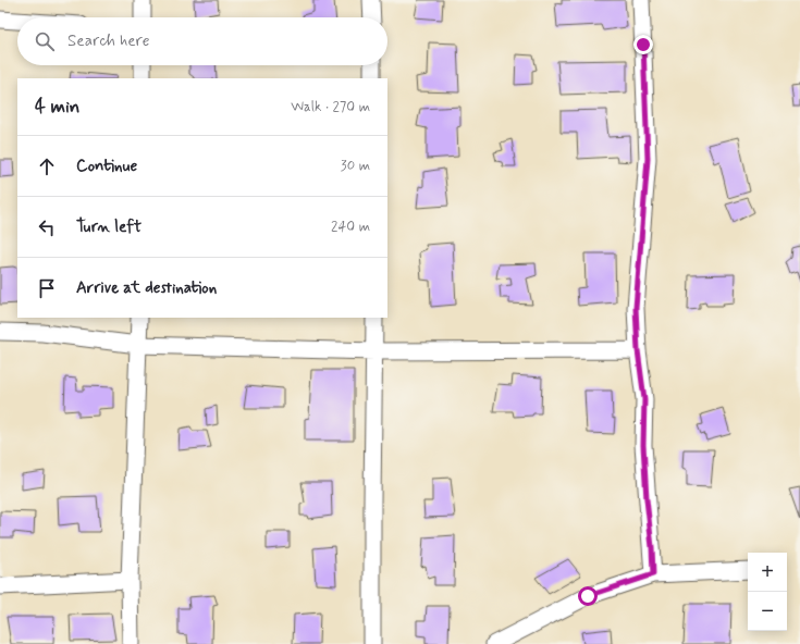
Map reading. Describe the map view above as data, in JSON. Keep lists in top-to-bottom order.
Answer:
{
  "page": {
    "search": "Search here",
    "heading": ["4 min", "Walk · 270 m"],
    "list": [
      ["Continue", "30 m"],
      ["Turn left", "240 m"],
      "Arrive at destination"
    ],
    "map_buttons": ["+", "−"]
  }
}
